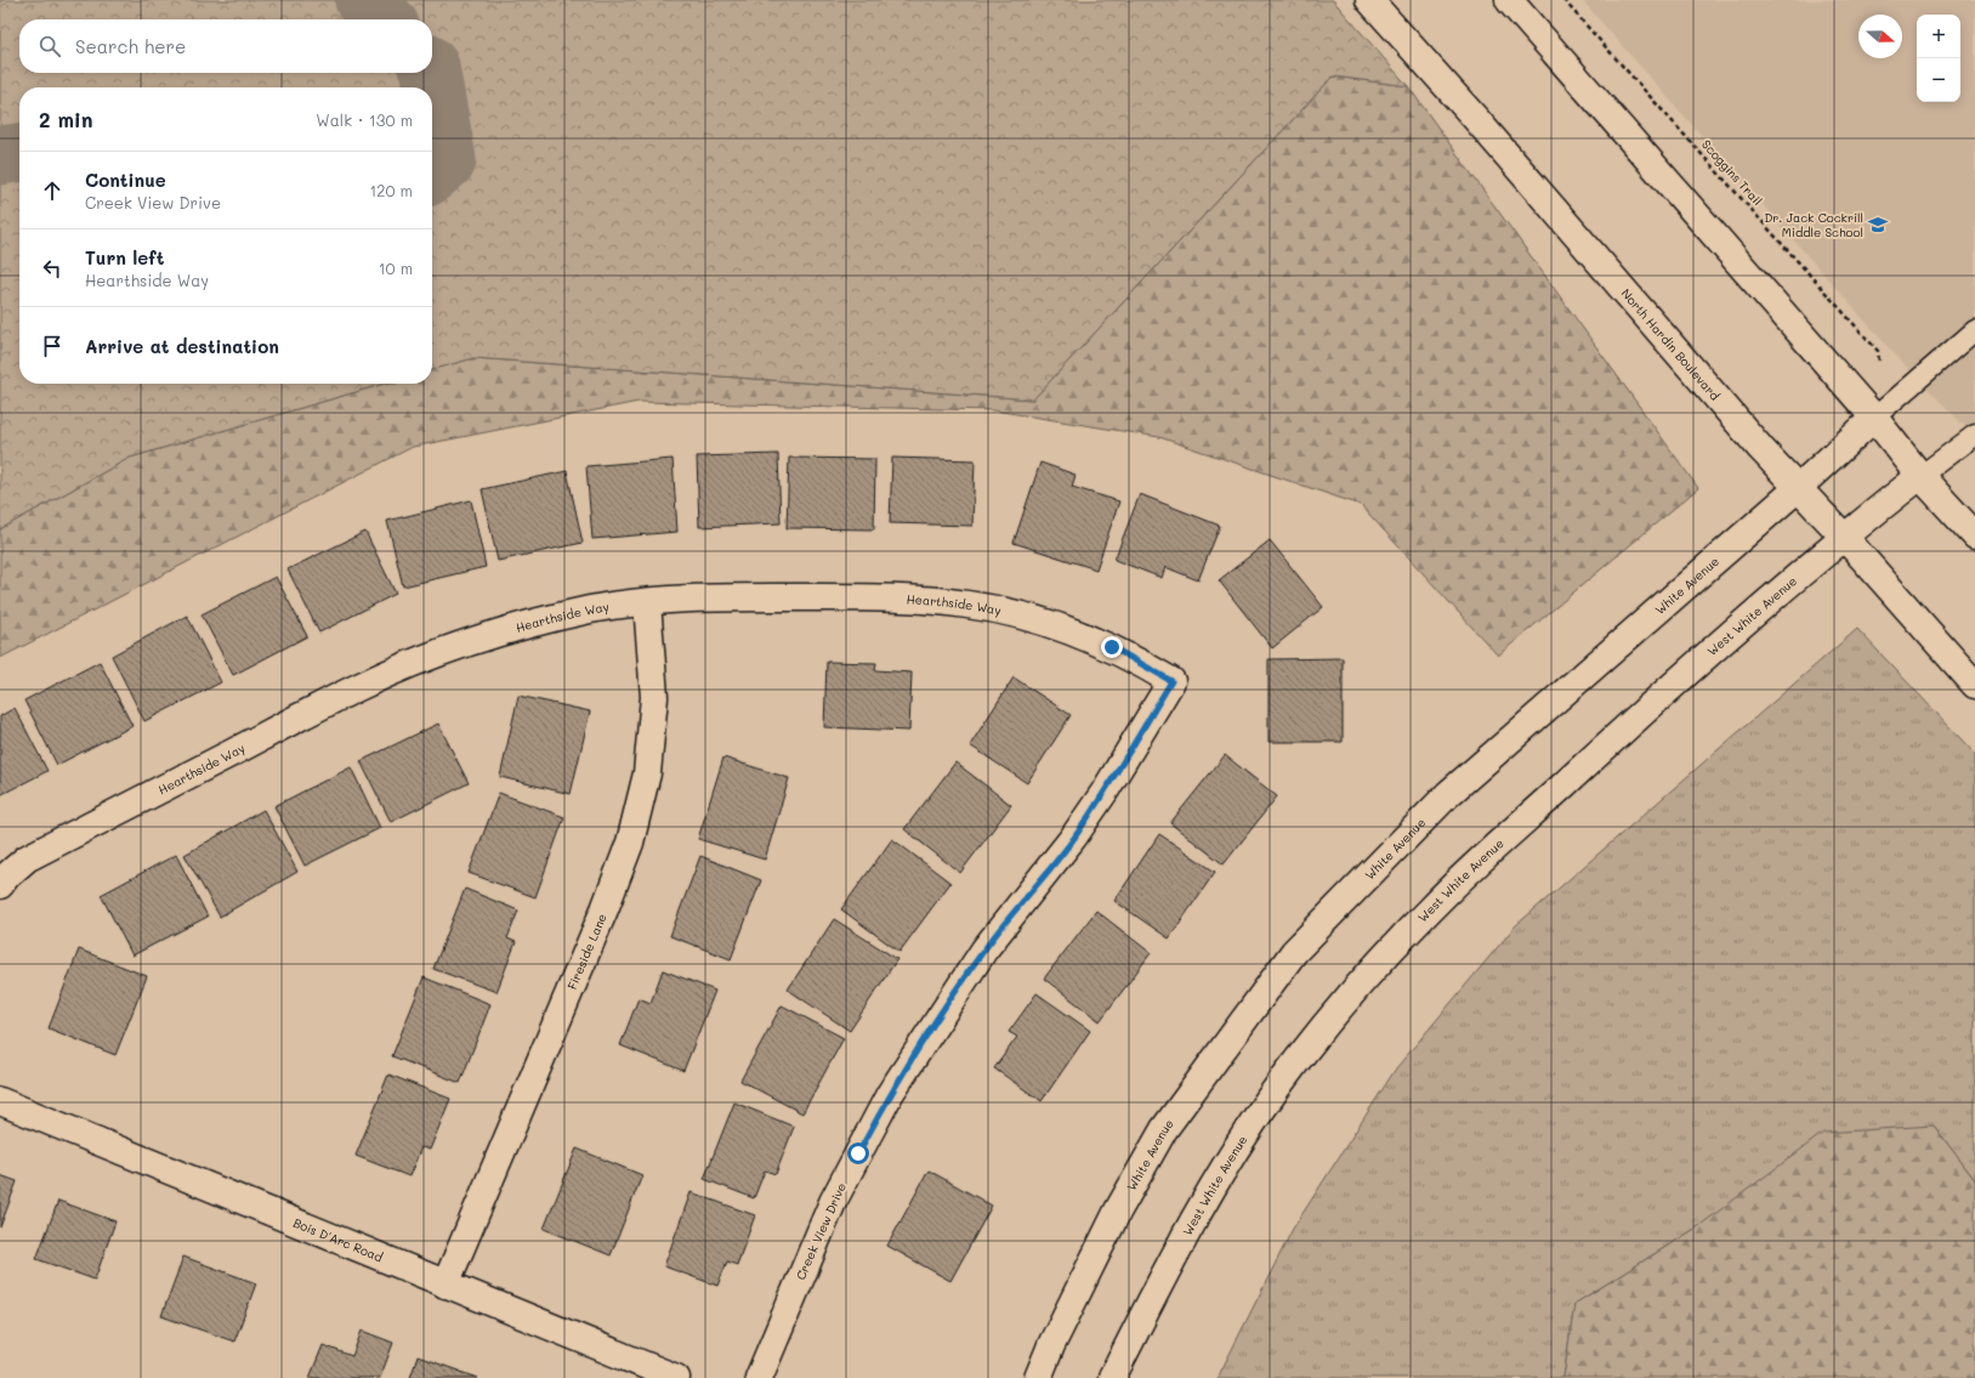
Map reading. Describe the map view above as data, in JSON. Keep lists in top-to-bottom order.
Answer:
{
  "streets": {
    "main road": [
      "North Hardin Boulevard",
      "White Avenue",
      "Hearthside Way",
      "West White Avenue",
      "Fireside Lane",
      "Creek View Drive",
      "Bois D'Arc Road"
    ],
    "path": ["Scoggins Trail"]
  },
  "crossings": [
    ["North Hardin Boulevard", "White Avenue"],
    ["North Hardin Boulevard", "West White Avenue"],
    ["Hearthside Way", "Fireside Lane"],
    ["Hearthside Way", "Creek View Drive"],
    ["Fireside Lane", "Bois D'Arc Road"]
  ],
  "places": {
    "school or university": ["Dr. Jack Cockrill Middle School"]
  },
  "north": "right",
  "page": {
    "map_buttons": ["+", "−"],
    "search": "Search here",
    "heading": ["2 min", "Walk · 130 m"],
    "list": [
      ["Continue", "Creek View Drive", "120 m"],
      ["Turn left", "Hearthside Way", "10 m"],
      "Arrive at destination"
    ]
  }
}
